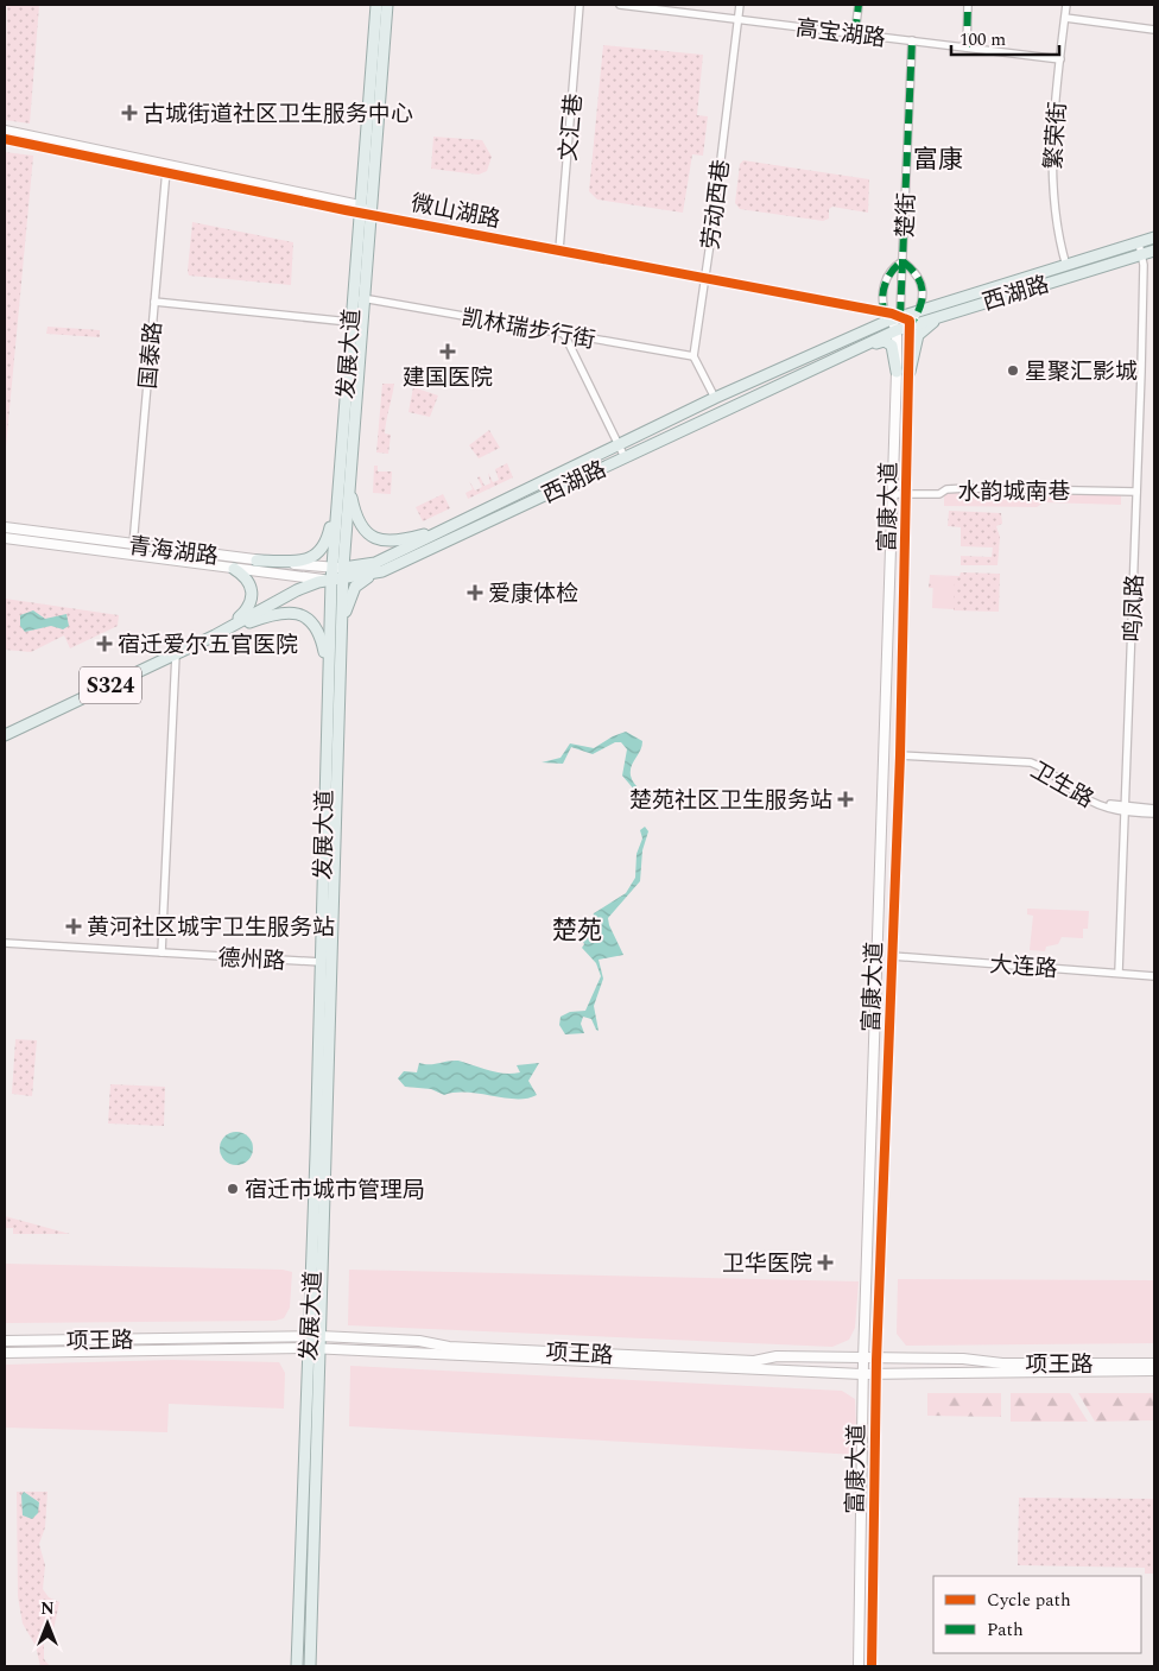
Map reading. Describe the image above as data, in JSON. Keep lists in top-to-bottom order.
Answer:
{
  "streets": {
    "main road": ["西湖路", "发展大道", "S324"],
    "street": [
      "高宝湖路",
      "文汇巷",
      "繁荣街",
      "劳动西巷",
      "微山湖路",
      "楚街",
      "凯林瑞步行街",
      "国泰路",
      "水韵城南巷",
      "富康大道",
      "青海湖路",
      "鸣凤路",
      "卫生路",
      "德州路",
      "大连路",
      "项王路"
    ]
  },
  "crossings": [
    ["高宝湖路", "繁荣街"],
    ["高宝湖路", "劳动西巷"],
    ["高宝湖路", "楚街"],
    ["文汇巷", "微山湖路"],
    ["繁荣街", "西湖路"],
    ["劳动西巷", "微山湖路"],
    ["劳动西巷", "凯林瑞步行街"],
    ["微山湖路", "西湖路"],
    ["微山湖路", "发展大道"],
    ["微山湖路", "国泰路"],
    ["楚街", "西湖路"],
    ["西湖路", "发展大道"],
    ["西湖路", "富康大道"],
    ["西湖路", "青海湖路"],
    ["西湖路", "鸣凤路"],
    ["凯林瑞步行街", "发展大道"],
    ["发展大道", "青海湖路"],
    ["发展大道", "S324"],
    ["发展大道", "德州路"],
    ["发展大道", "项王路"],
    ["国泰路", "青海湖路"],
    ["水韵城南巷", "富康大道"],
    ["水韵城南巷", "鸣凤路"],
    ["富康大道", "卫生路"],
    ["富康大道", "大连路"],
    ["富康大道", "项王路"],
    ["青海湖路", "S324"],
    ["鸣凤路", "卫生路"],
    ["鸣凤路", "大连路"]
  ],
  "districts": ["富康", "楚苑"],
  "places": {
    "health": [
      "古城街道社区卫生服务中心",
      "建国医院",
      "爱康体检",
      "宿迁爱尔五官医院",
      "楚苑社区卫生服务站",
      "黄河社区城宇卫生服务站",
      "卫华医院"
    ],
    "other": ["星聚汇影城", "宿迁市城市管理局"]
  },
  "legend": ["Cycle path", "Path"],
  "scale_bar": "100 m",
  "north": "top"
}
